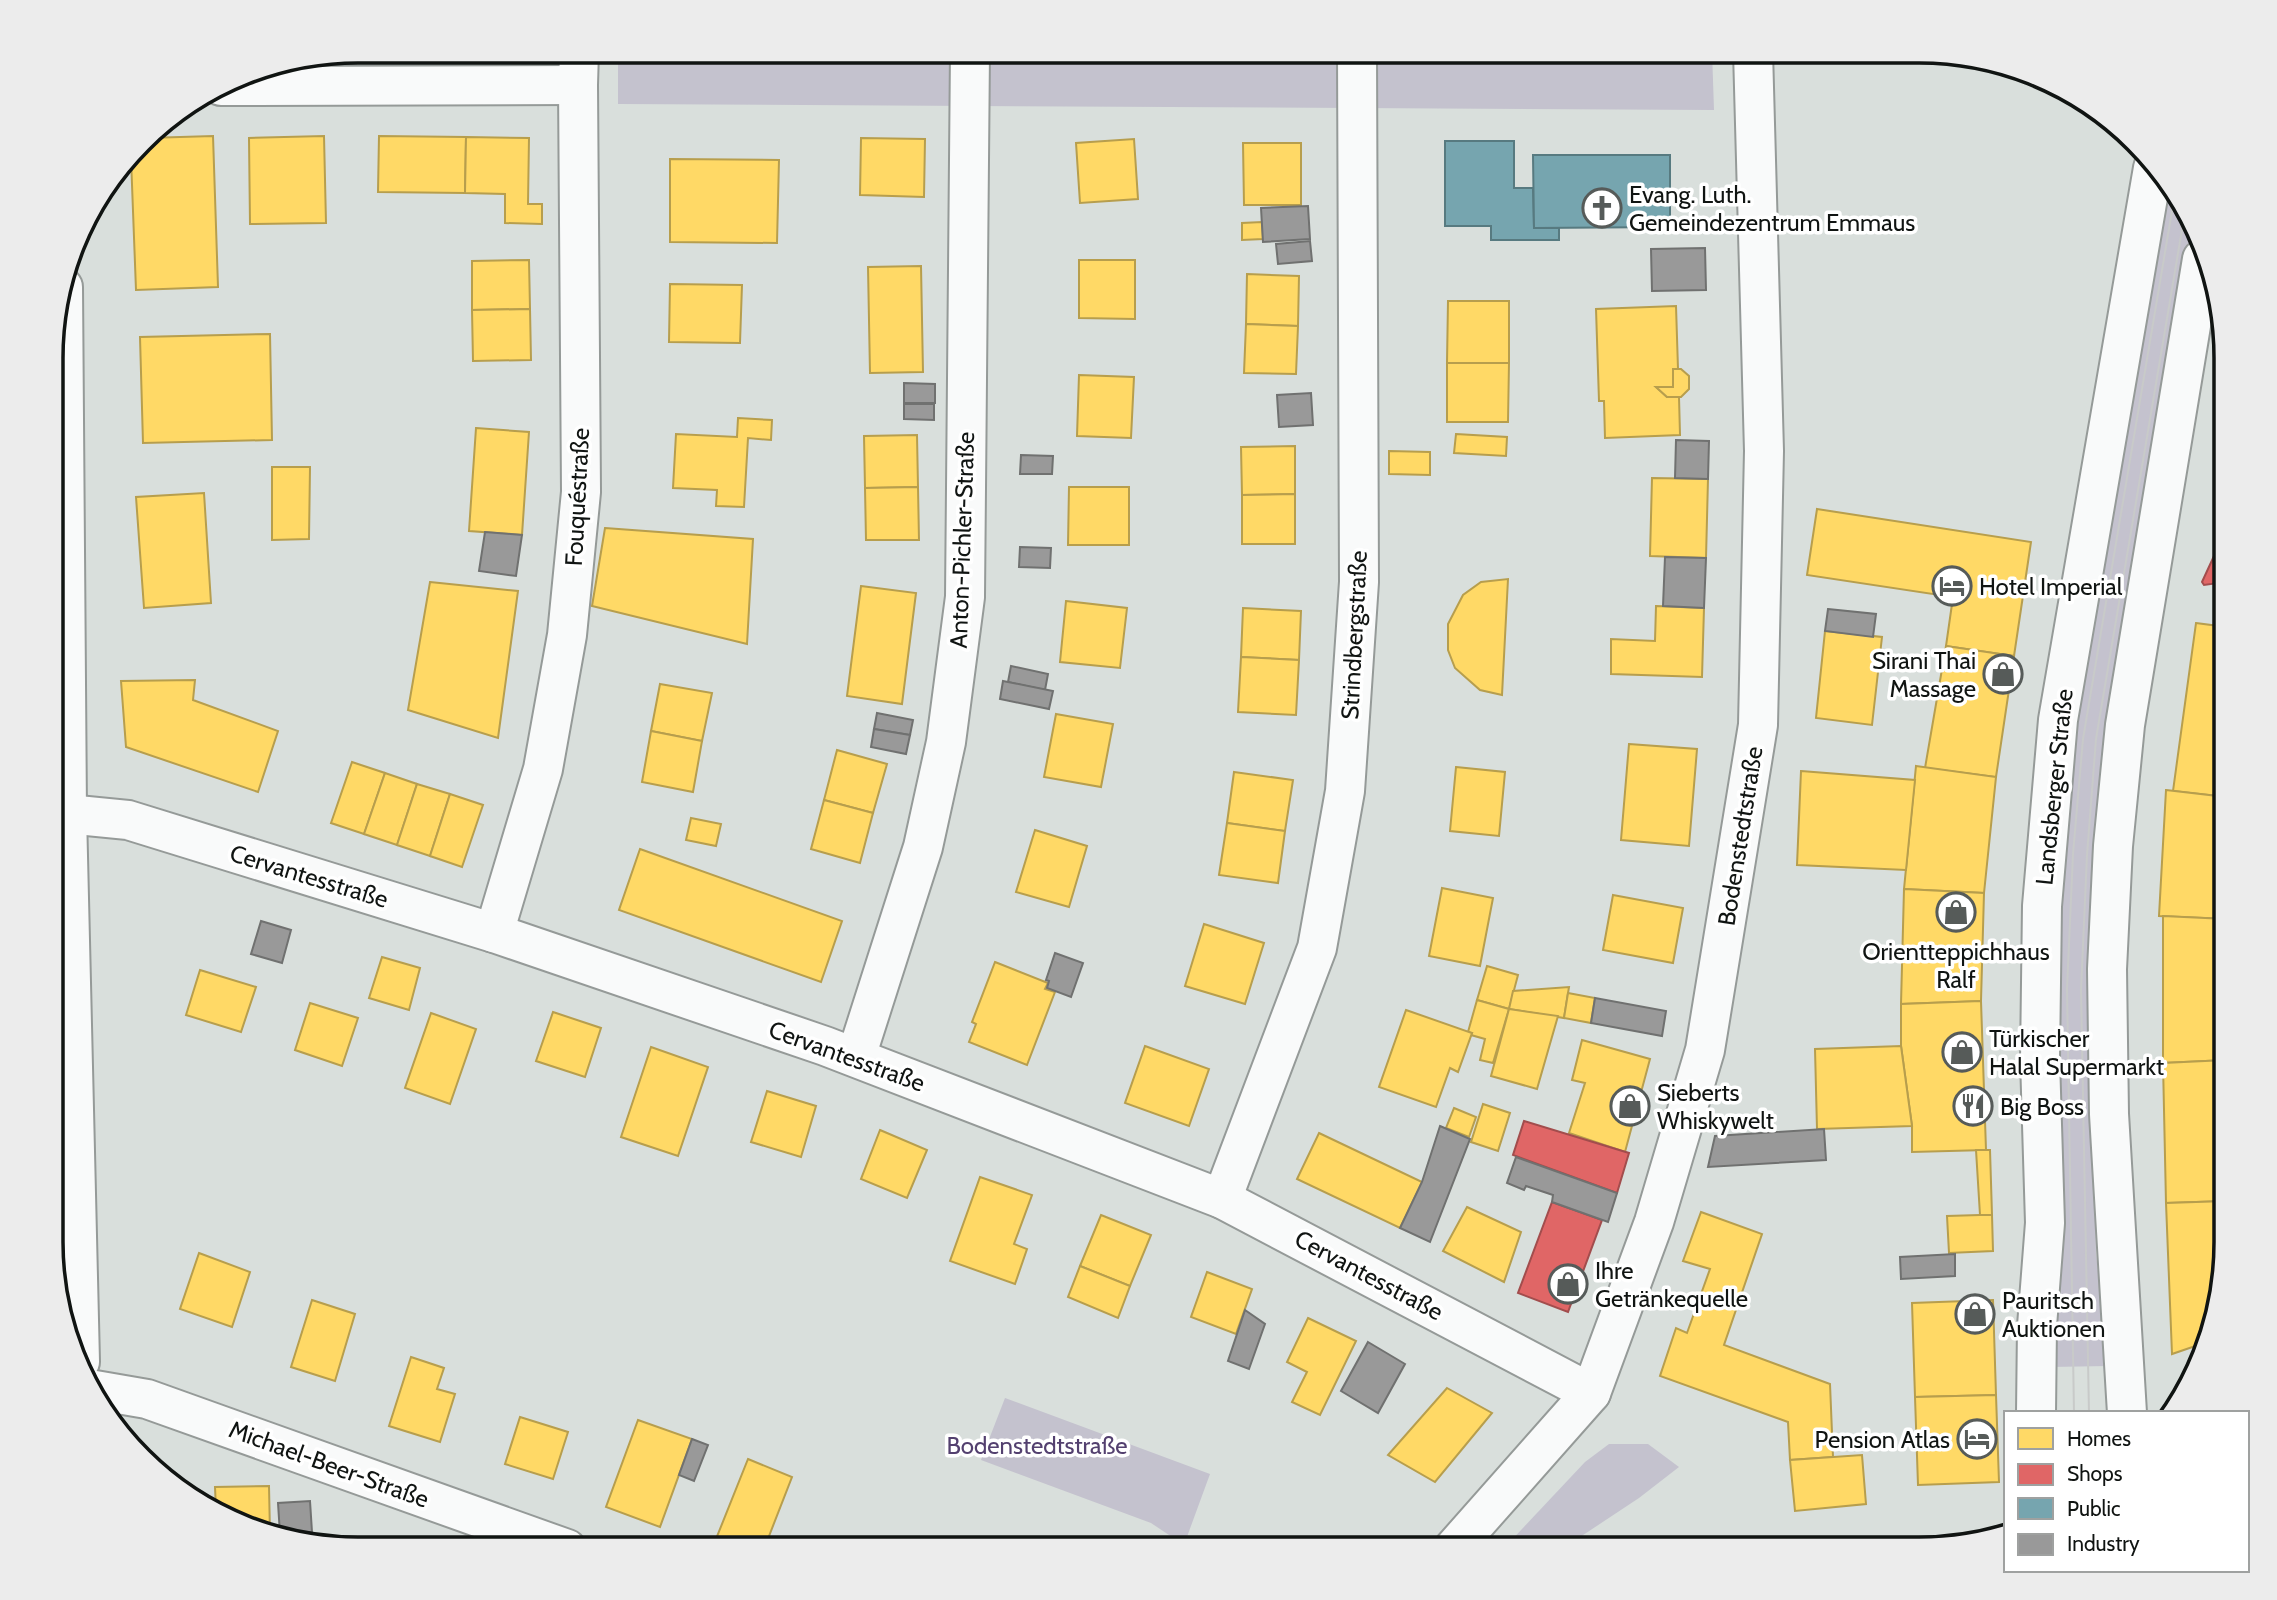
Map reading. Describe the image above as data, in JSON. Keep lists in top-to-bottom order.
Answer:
{
  "streets": {
    "street": [
      "Fouquéstraße",
      "Anton-Pichler-Straße",
      "Strindbergstraße",
      "Landsberger Straße",
      "Bodenstedtstraße",
      "Cervantesstraße",
      "Michael-Beer-Straße"
    ]
  },
  "crossings": [
    ["Fouquéstraße", "Cervantesstraße"],
    ["Anton-Pichler-Straße", "Cervantesstraße"],
    ["Strindbergstraße", "Cervantesstraße"],
    ["Bodenstedtstraße", "Cervantesstraße"]
  ],
  "parks": ["Bodenstedtstraße"],
  "places": {
    "church": ["Evang. Luth. Gemeindezentrum Emmaus"],
    "hotel": ["Hotel Imperial", "Pension Atlas"],
    "shop": [
      "Sirani Thai Massage",
      "Orientteppichhaus Ralf",
      "Türkischer Halal Supermarkt",
      "Sieberts Whiskywelt",
      "Ihre Getränkequelle",
      "Pauritsch Auktionen"
    ],
    "restaurant": ["Big Boss"]
  },
  "legend": [
    "Homes",
    "Shops",
    "Public",
    "Industry"
  ]
}
